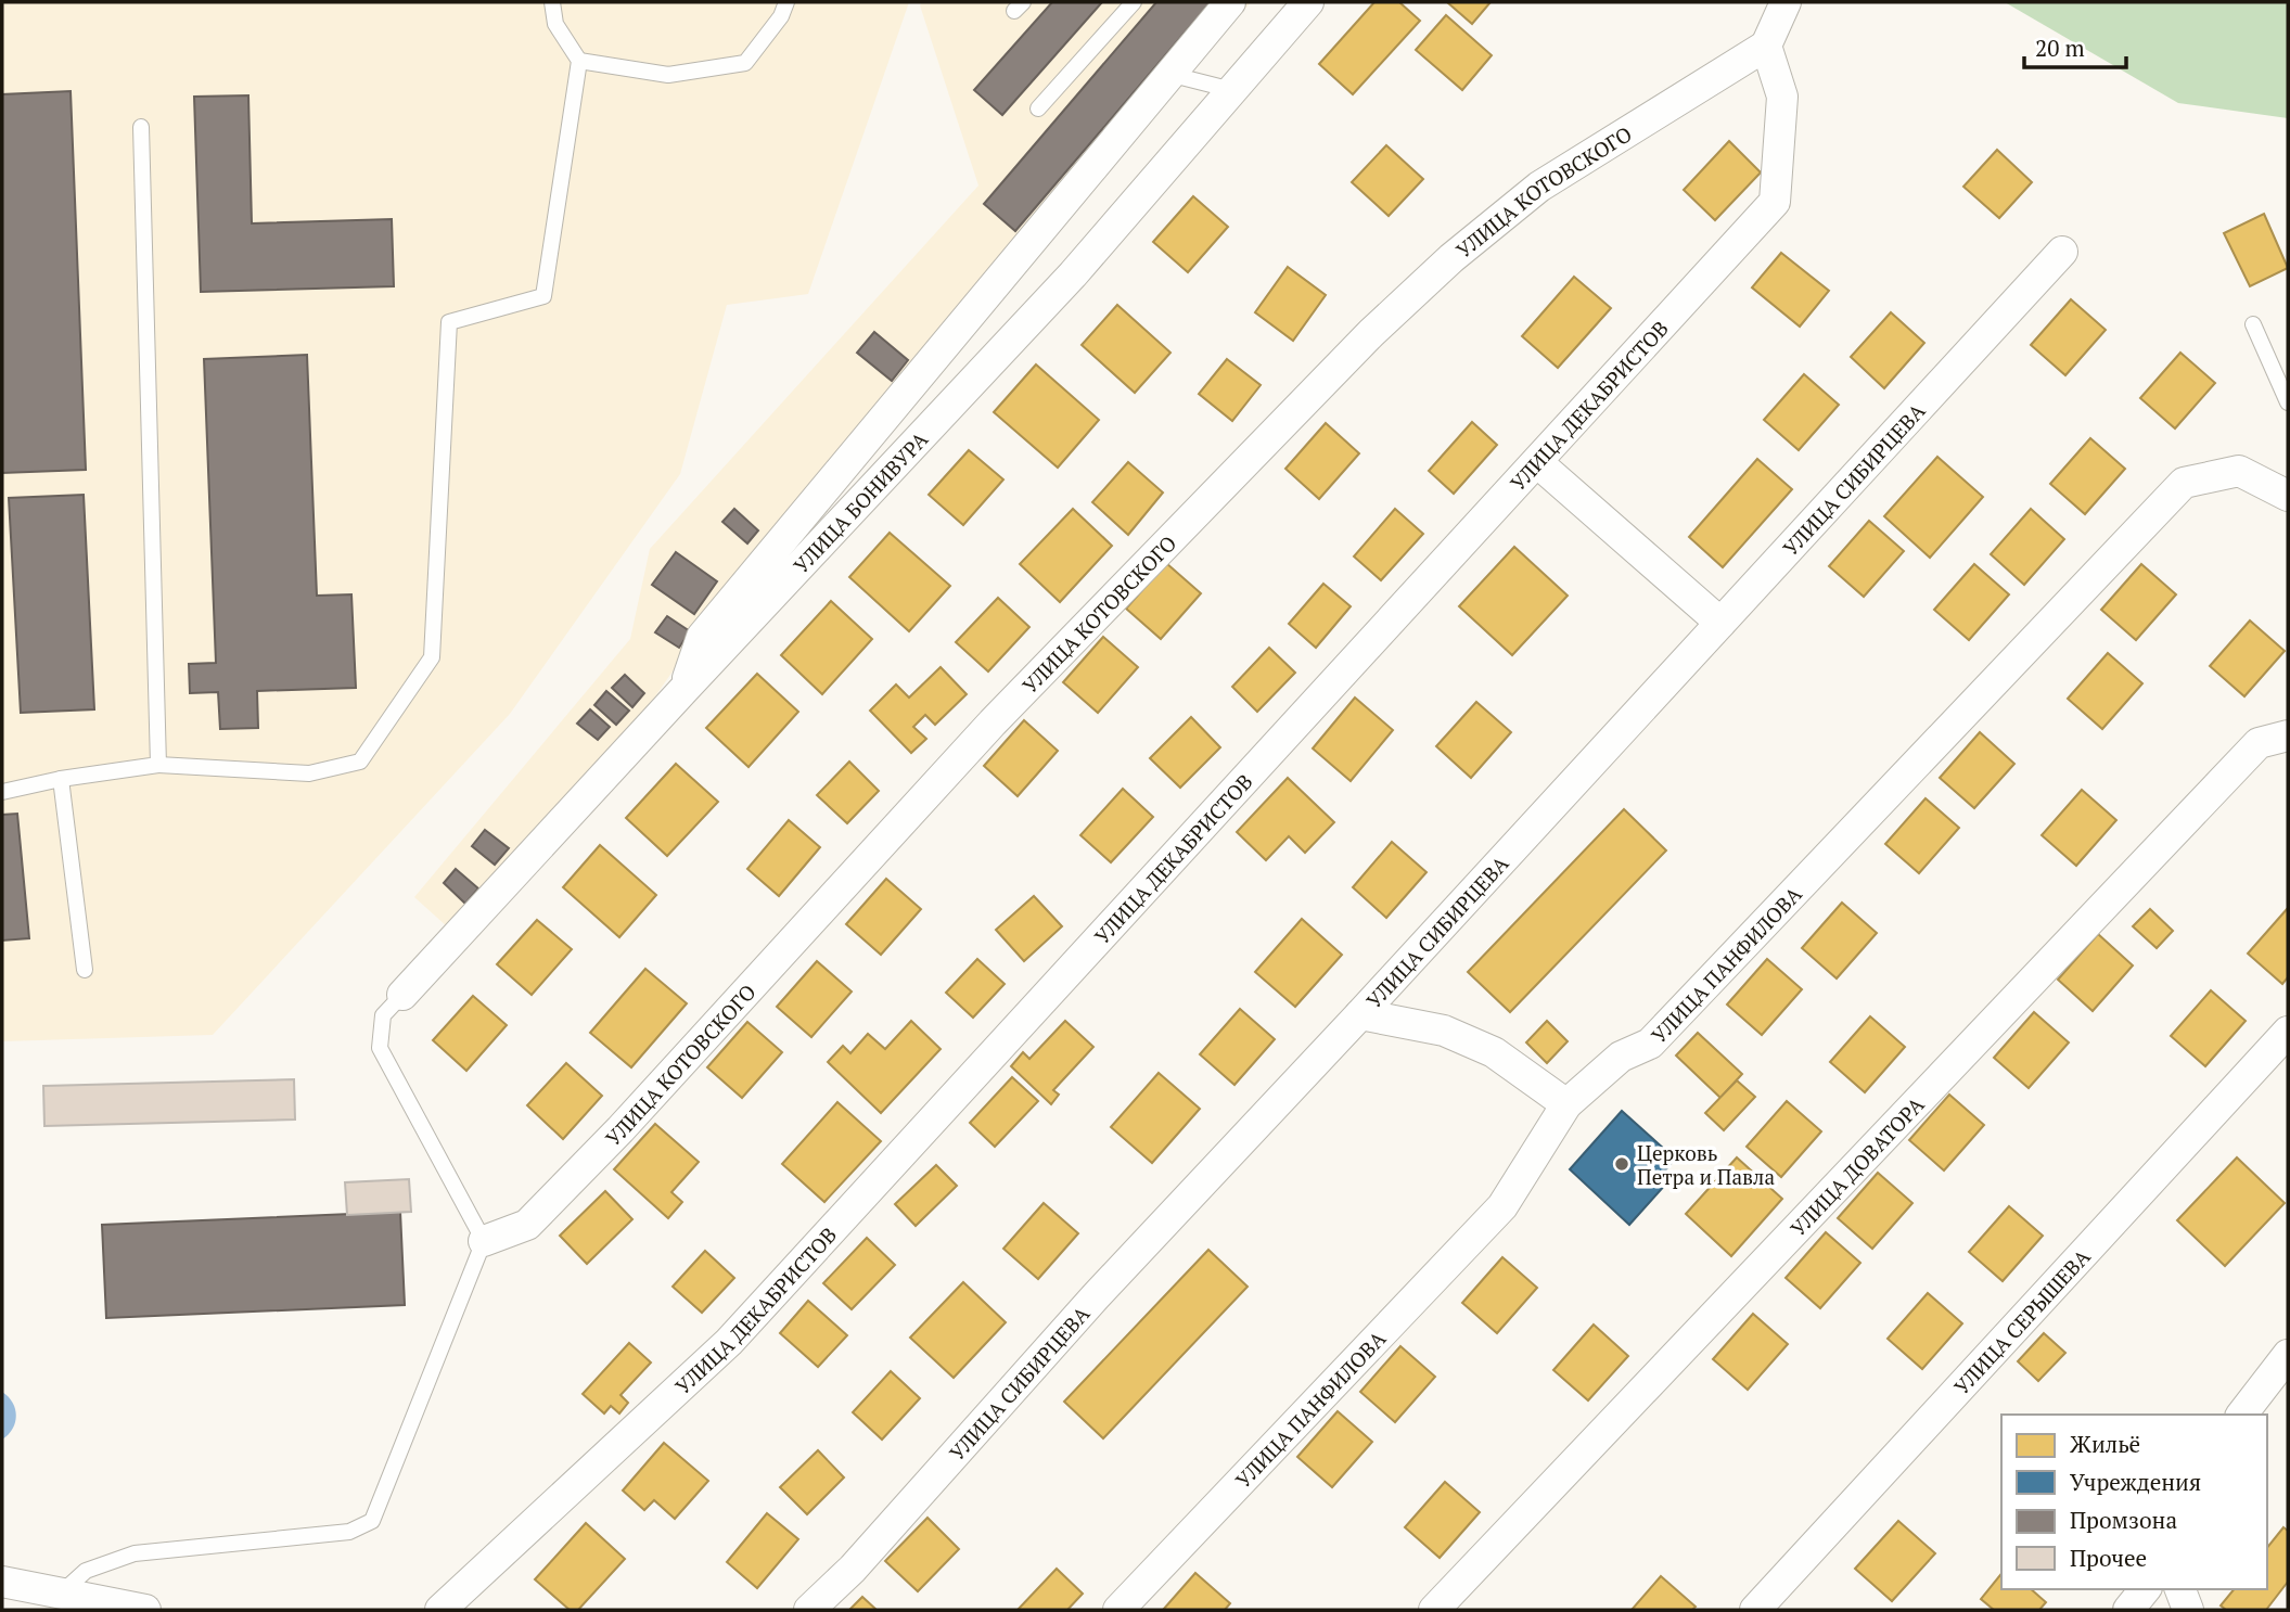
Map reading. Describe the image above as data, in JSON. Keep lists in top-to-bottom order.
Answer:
{
  "streets": {
    "street": [
      "УЛИЦА КОТОВСКОГО",
      "УЛИЦА ДЕКАБРИСТОВ",
      "УЛИЦА СИБИРЦЕВА",
      "УЛИЦА БОНИВУРА",
      "УЛИЦА ПАНФИЛОВА",
      "УЛИЦА ДОВАТОРА",
      "УЛИЦА СЕРЫШЕВА"
    ]
  },
  "crossings": [
    ["УЛИЦА КОТОВСКОГО", "УЛИЦА ДЕКАБРИСТОВ"]
  ],
  "places": ["Церковь Петра и Павла"],
  "legend": [
    "Жильё",
    "Учреждения",
    "Промзона",
    "Прочее"
  ],
  "scale_bar": "20 m"
}
